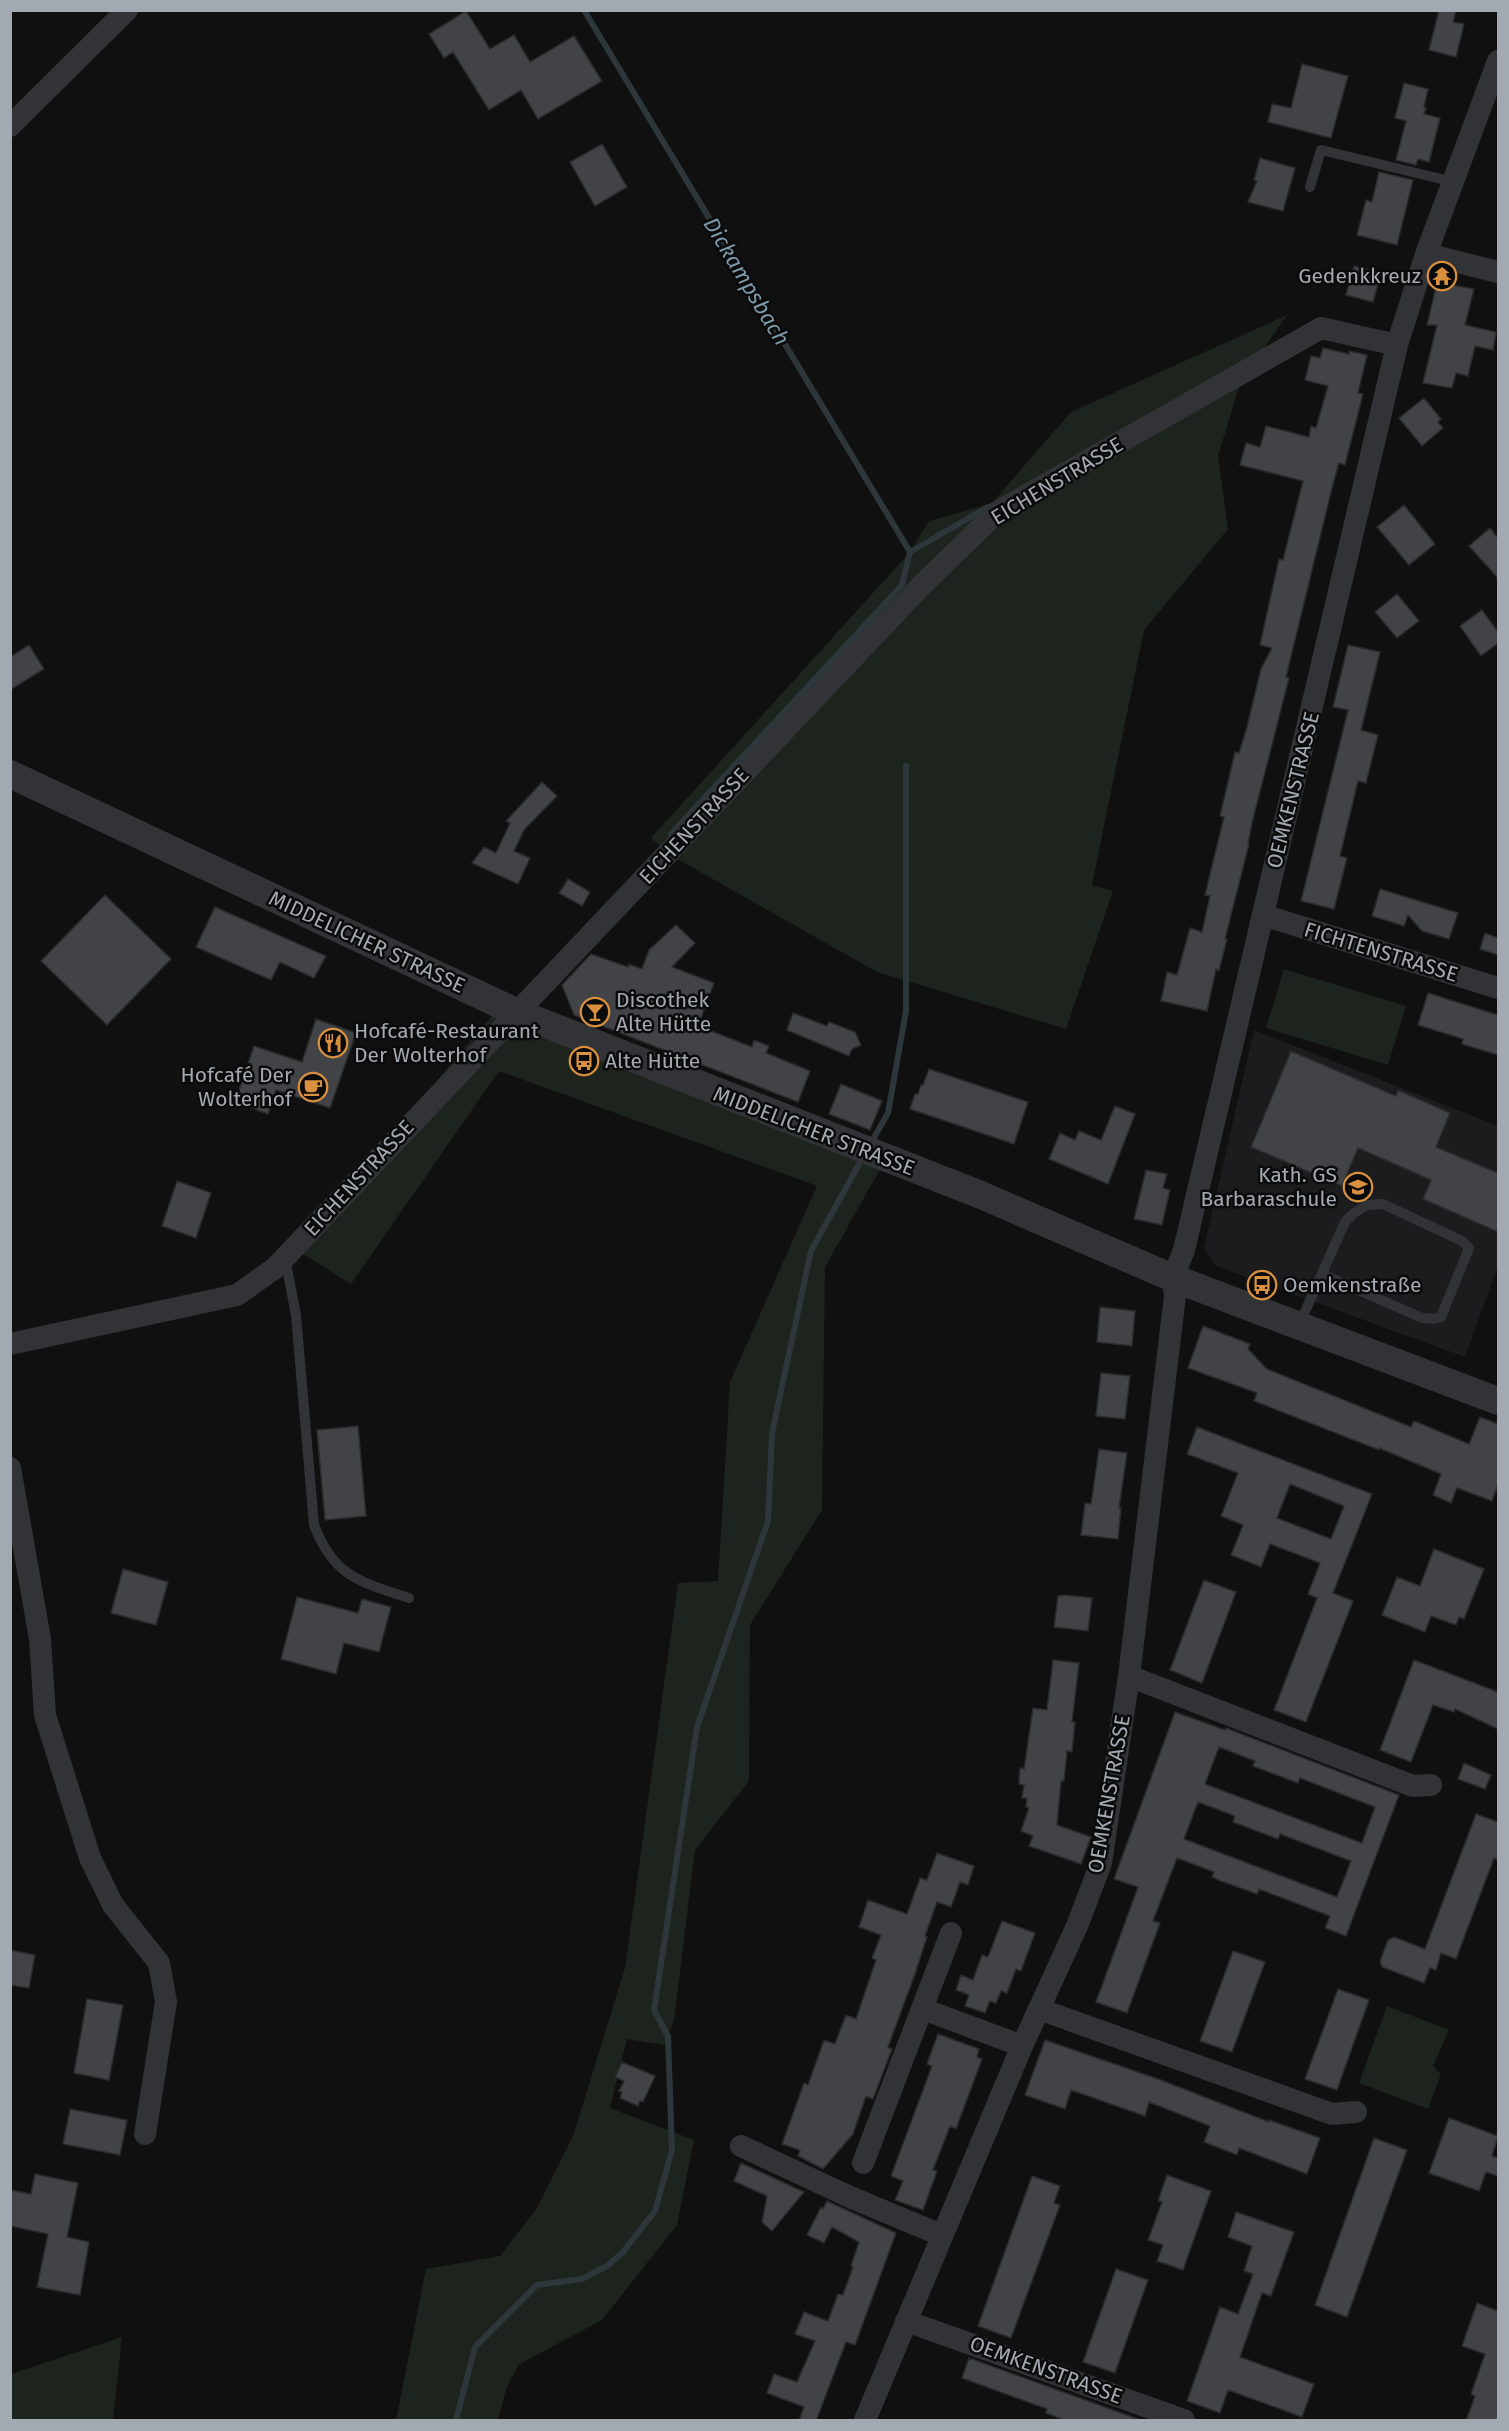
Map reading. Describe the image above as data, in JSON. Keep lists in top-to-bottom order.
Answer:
{
  "streets": {
    "street": [
      "EICHENSTRASSE",
      "OEMKENSTRASSE",
      "MIDDELICHER STRASSE",
      "FICHTENSTRASSE"
    ]
  },
  "crossings": [
    ["EICHENSTRASSE", "OEMKENSTRASSE"],
    ["EICHENSTRASSE", "MIDDELICHER STRASSE"],
    ["OEMKENSTRASSE", "MIDDELICHER STRASSE"],
    ["OEMKENSTRASSE", "FICHTENSTRASSE"]
  ],
  "water": ["Dickampsbach"],
  "places": {
    "temple": ["Gedenkkreuz"],
    "bar": ["Discothek Alte Hütte"],
    "restaurant": ["Hofcafé-Restaurant Der Wolterhof"],
    "bus stop": ["Alte Hütte", "Oemkenstraße"],
    "cafe": ["Hofcafé Der Wolterhof"],
    "school or university": ["Kath. GS Barbaraschule"]
  }
}
